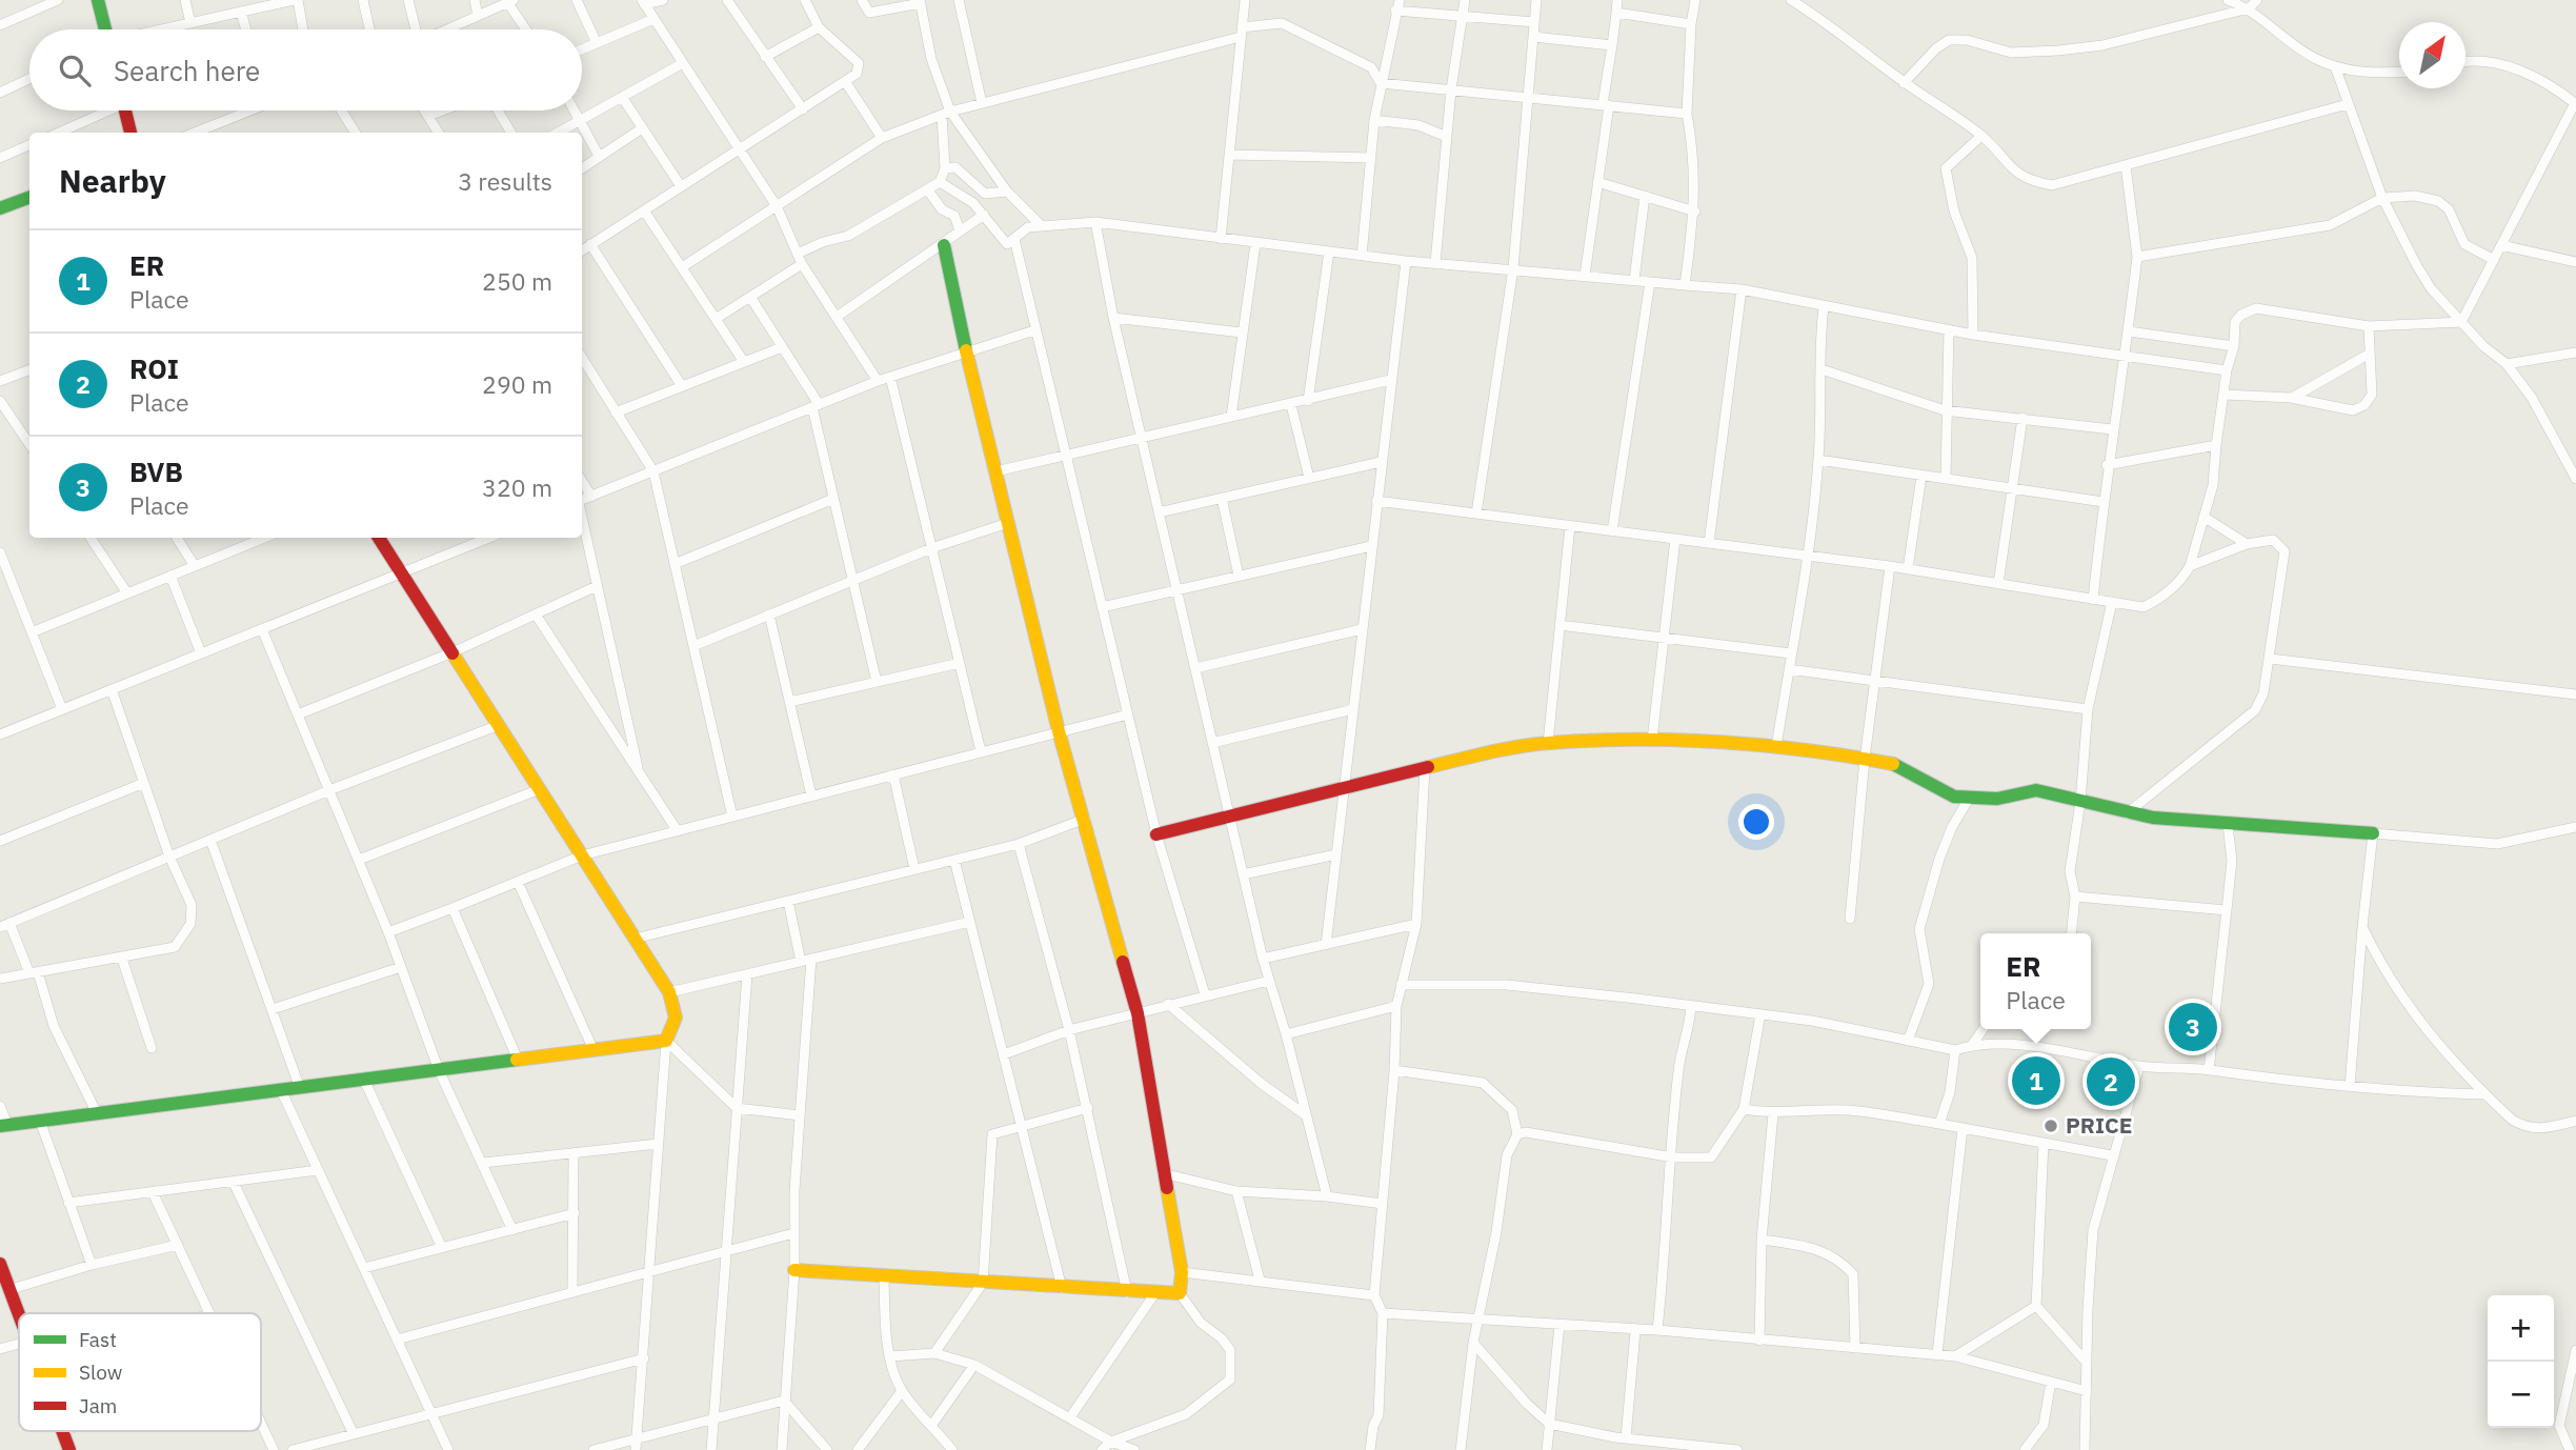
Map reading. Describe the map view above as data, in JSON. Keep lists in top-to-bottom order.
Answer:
{
  "places": ["PRICE"],
  "legend": ["Fast", "Slow", "Jam"],
  "north": "top right",
  "page": {
    "search": "Search here",
    "heading": ["Nearby", "3 results"],
    "list": [
      {
        "mark": "1",
        "name": "ER",
        "note": "Place",
        "value": "250 m"
      },
      {
        "mark": "2",
        "name": "ROI",
        "note": "Place",
        "value": "290 m"
      },
      {
        "mark": "3",
        "name": "BVB",
        "note": "Place",
        "value": "320 m"
      }
    ],
    "popup": ["ER", "Place"],
    "pins": ["3", "1", "2"],
    "map_buttons": ["+", "−"]
  }
}
